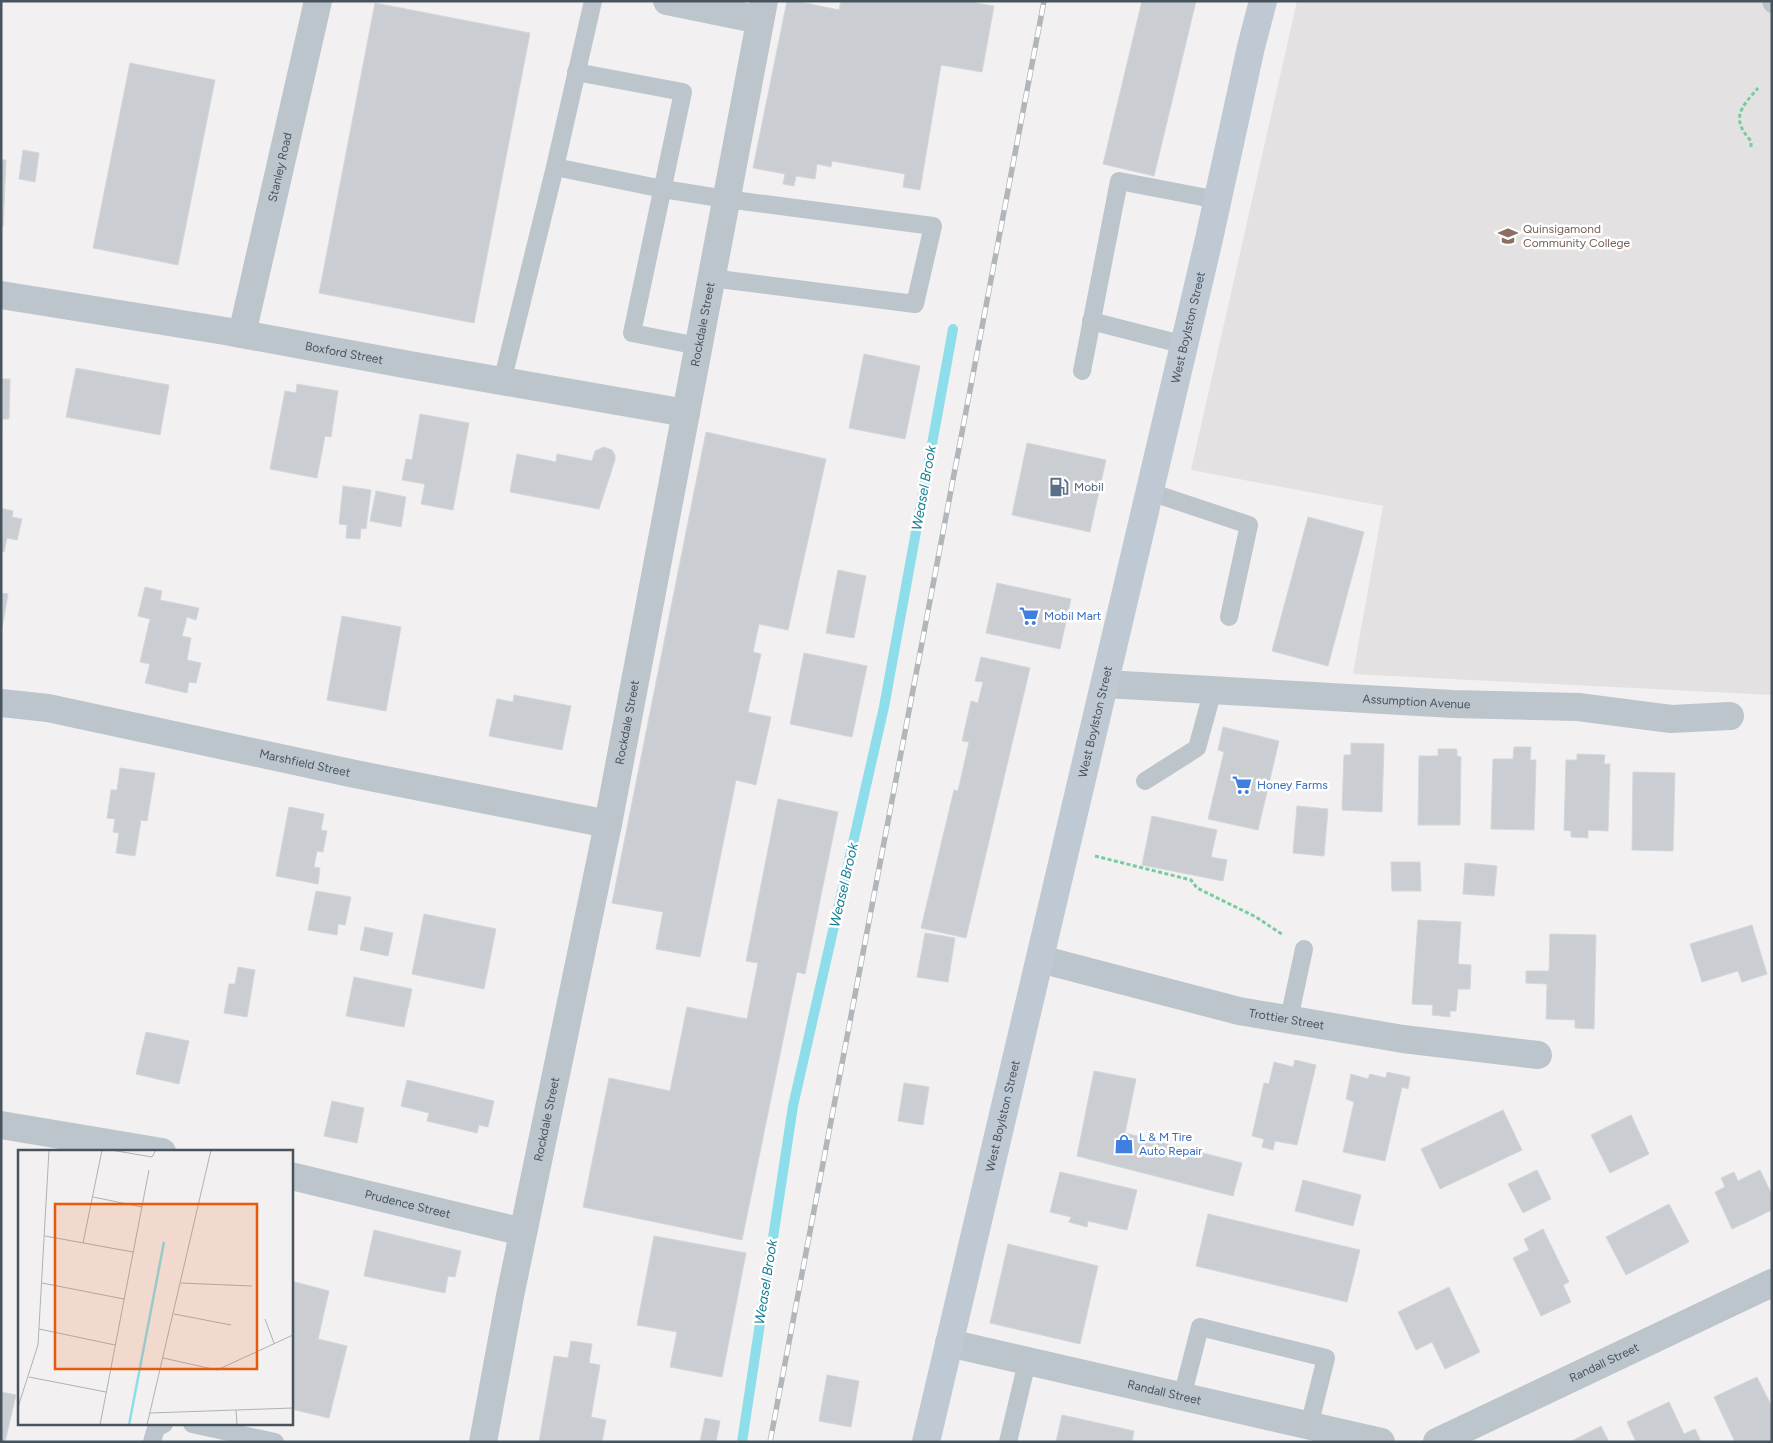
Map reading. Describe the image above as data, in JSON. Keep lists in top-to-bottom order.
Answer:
{
  "streets": {
    "main road": ["West Boylston Street"],
    "street": [
      "Stanley Road",
      "Rockdale Street",
      "Boxford Street",
      "Assumption Avenue",
      "Marshfield Street",
      "Trottier Street",
      "Prudence Street",
      "Randall Street"
    ]
  },
  "crossings": [
    ["Stanley Road", "Boxford Street"],
    ["Rockdale Street", "Boxford Street"],
    ["Rockdale Street", "Marshfield Street"],
    ["Rockdale Street", "Prudence Street"],
    ["West Boylston Street", "Assumption Avenue"],
    ["West Boylston Street", "Trottier Street"],
    ["West Boylston Street", "Randall Street"]
  ],
  "water": ["Weasel Brook"],
  "places": {
    "school or university": ["Quinsigamond Community College"],
    "fuel station": ["Mobil"],
    "supermarket": ["Mobil Mart", "Honey Farms"],
    "shop": ["L & M Tire Auto Repair"]
  }
}
